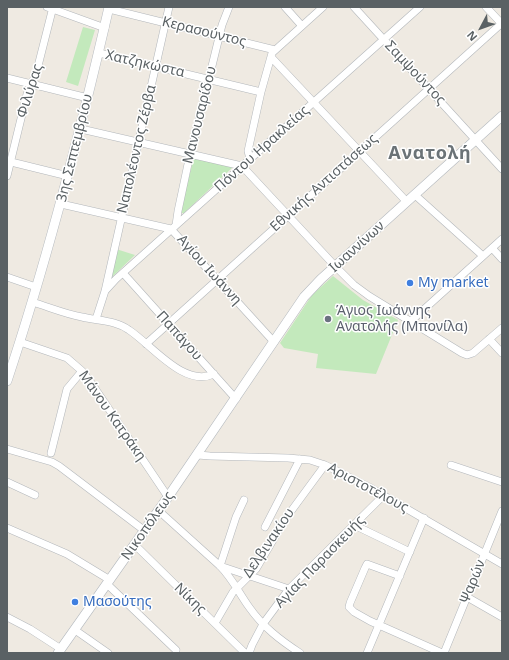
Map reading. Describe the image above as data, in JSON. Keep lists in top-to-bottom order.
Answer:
{
  "streets": {
    "main road": ["3ης Σεπτεμβρίου", "Ιωαννίνων", "Νικοπόλεως"],
    "street": [
      "Κερασούντος",
      "Χατζηκώστα",
      "Σαμψούντος",
      "Φιλύρας",
      "Μανουσαρίδου",
      "Ναπολέοντος Ζέρβα",
      "Πόντου Ηρακλείας",
      "Εθνικής Αντιστάσεως",
      "Αγίου Ιωάννη",
      "Παπάγου",
      "Μάνου Κατράκη",
      "Αριστοτέλους",
      "Δελβινακίου",
      "Αγίας Παρασκευής",
      "Ψαρών",
      "Νίκης"
    ]
  },
  "crossings": [
    ["Κερασούντος", "Μανουσαρίδου"],
    ["Κερασούντος", "3ης Σεπτεμβρίου"],
    ["Κερασούντος", "Ναπολέοντος Ζέρβα"],
    ["Χατζηκώστα", "Μανουσαρίδου"],
    ["Χατζηκώστα", "3ης Σεπτεμβρίου"],
    ["Χατζηκώστα", "Ναπολέοντος Ζέρβα"],
    ["Σαμψούντος", "Πόντου Ηρακλείας"],
    ["Σαμψούντος", "Εθνικής Αντιστάσεως"],
    ["Σαμψούντος", "Ιωαννίνων"],
    ["Μανουσαρίδου", "Πόντου Ηρακλείας"],
    ["Μανουσαρίδου", "Αγίου Ιωάννη"],
    ["3ης Σεπτεμβρίου", "Αγίου Ιωάννη"],
    ["3ης Σεπτεμβρίου", "Μάνου Κατράκη"],
    ["Ναπολέοντος Ζέρβα", "Πόντου Ηρακλείας"],
    ["Ναπολέοντος Ζέρβα", "Αγίου Ιωάννη"],
    ["Πόντου Ηρακλείας", "Αγίου Ιωάννη"],
    ["Πόντου Ηρακλείας", "Παπάγου"],
    ["Εθνικής Αντιστάσεως", "Αγίου Ιωάννη"],
    ["Εθνικής Αντιστάσεως", "Παπάγου"],
    ["Ιωαννίνων", "Αγίου Ιωάννη"],
    ["Ιωαννίνων", "Παπάγου"],
    ["Ιωαννίνων", "Νικοπόλεως"],
    ["Παπάγου", "Νικοπόλεως"],
    ["Μάνου Κατράκη", "Νικοπόλεως"],
    ["Αριστοτέλους", "Νικοπόλεως"],
    ["Αριστοτέλους", "Δελβινακίου"],
    ["Αριστοτέλους", "Αγίας Παρασκευής"],
    ["Αριστοτέλους", "Ψαρών"],
    ["Νικοπόλεως", "Νίκης"],
    ["Δελβινακίου", "Νίκης"]
  ],
  "districts": ["Ανατολή"],
  "places": ["My market", "Άγιος Ιωάννης Ανατολής (Μπονίλα)", "Μασούτης"],
  "north": "bottom left"
}
